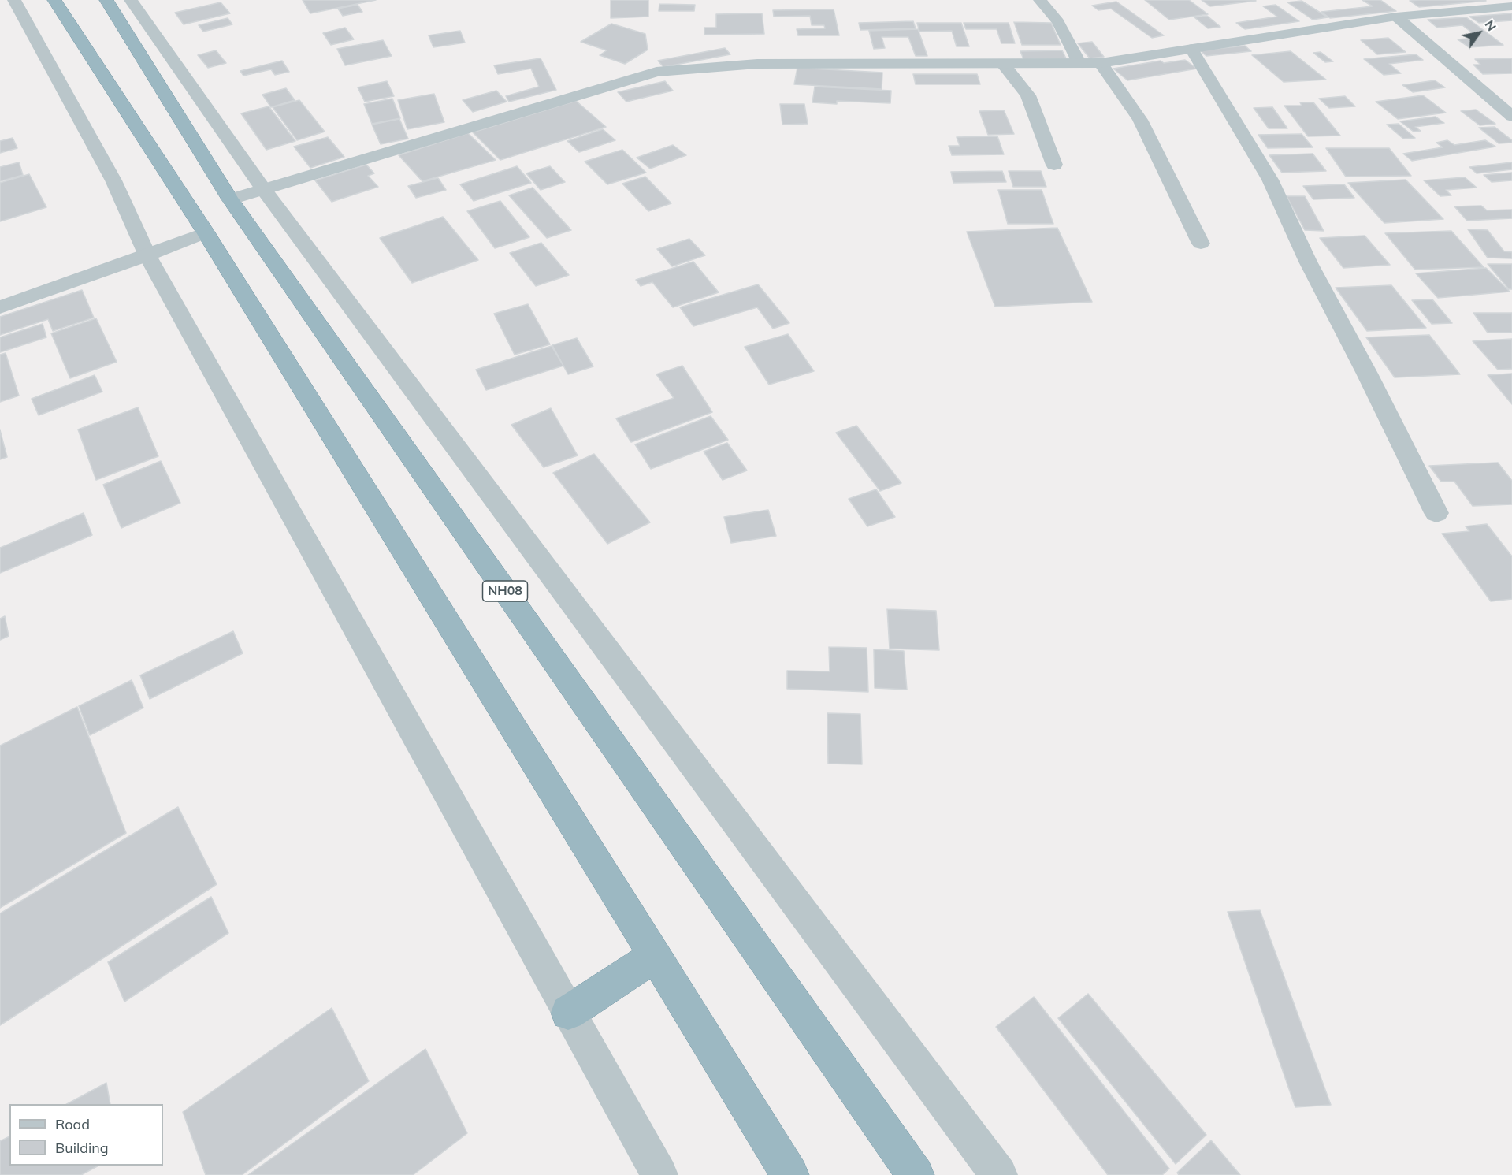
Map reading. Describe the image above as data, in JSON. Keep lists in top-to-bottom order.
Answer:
{
  "streets": {
    "highway": ["NH08"]
  },
  "legend": ["Road", "Building"],
  "north": "top right"
}
